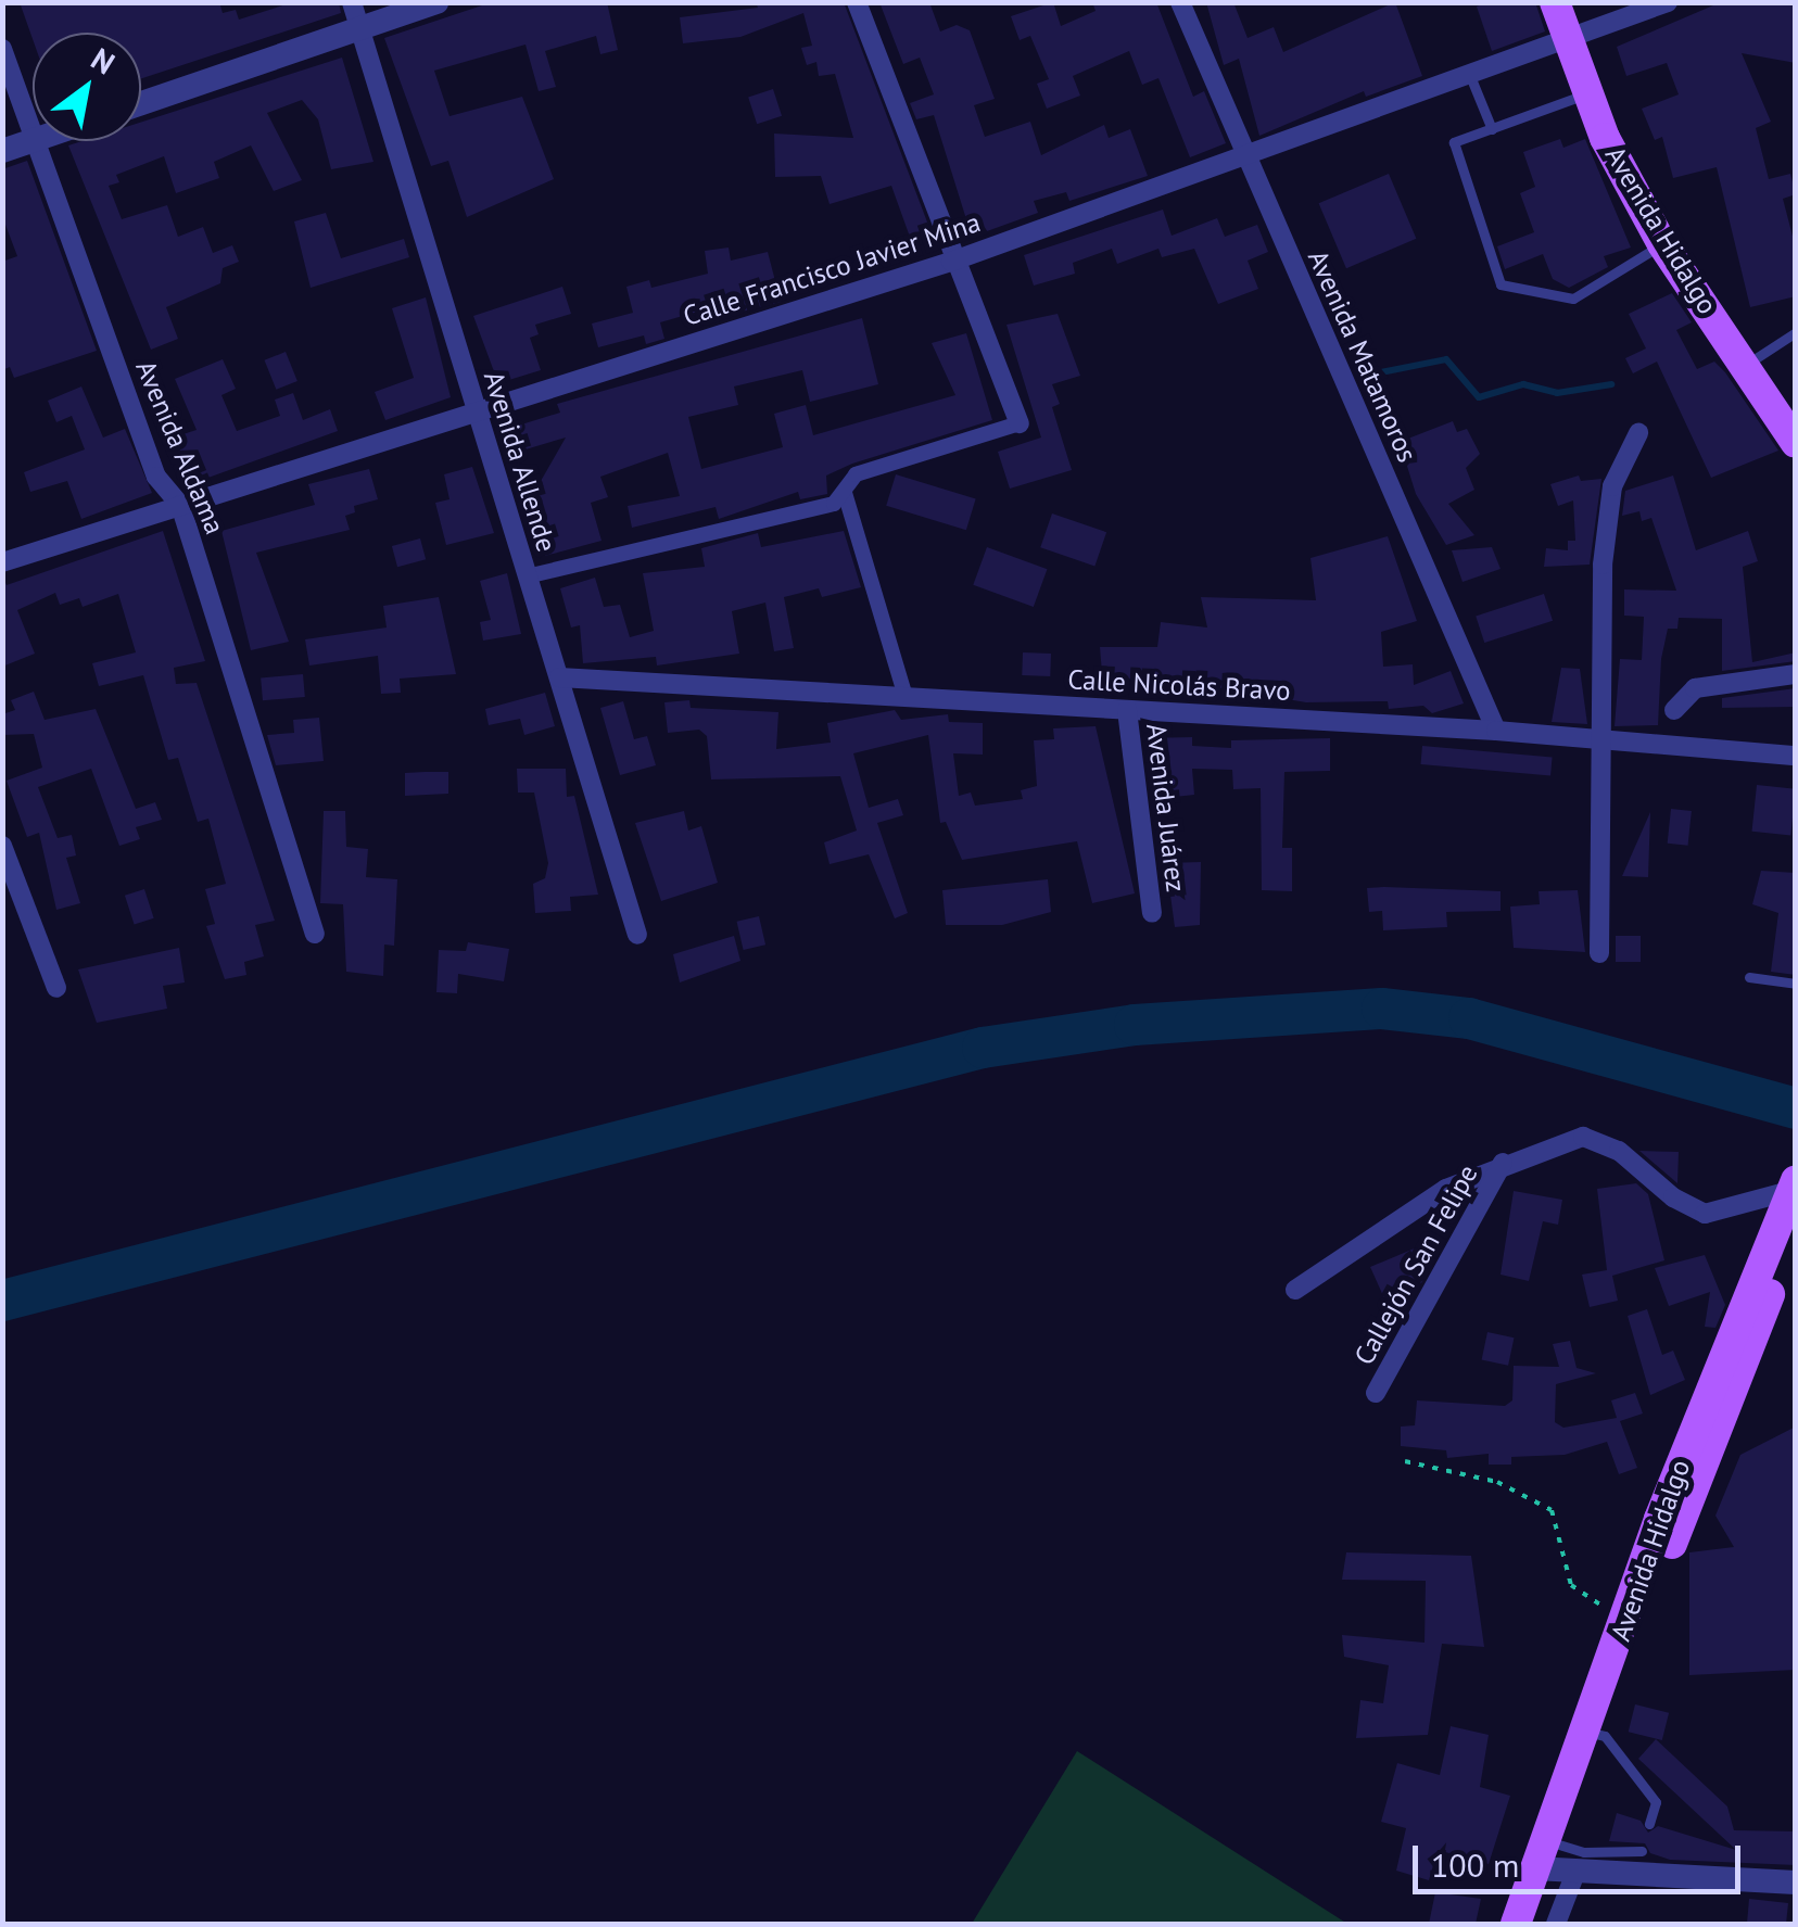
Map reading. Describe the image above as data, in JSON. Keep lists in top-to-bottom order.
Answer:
{
  "streets": {
    "main road": ["Avenida Hidalgo"],
    "street": [
      "Calle Francisco Javier Mina",
      "Avenida Matamoros",
      "Avenida Aldama",
      "Avenida Allende",
      "Calle Nicolás Bravo",
      "Avenida Juárez",
      "Callejón San Felipe"
    ]
  },
  "crossings": [
    ["Avenida Hidalgo", "Calle Francisco Javier Mina"],
    ["Calle Francisco Javier Mina", "Avenida Matamoros"],
    ["Calle Francisco Javier Mina", "Avenida Aldama"],
    ["Calle Francisco Javier Mina", "Avenida Allende"],
    ["Avenida Matamoros", "Calle Nicolás Bravo"],
    ["Avenida Allende", "Calle Nicolás Bravo"],
    ["Calle Nicolás Bravo", "Avenida Juárez"]
  ],
  "scale_bar": "100 m",
  "north": "top right"
}
